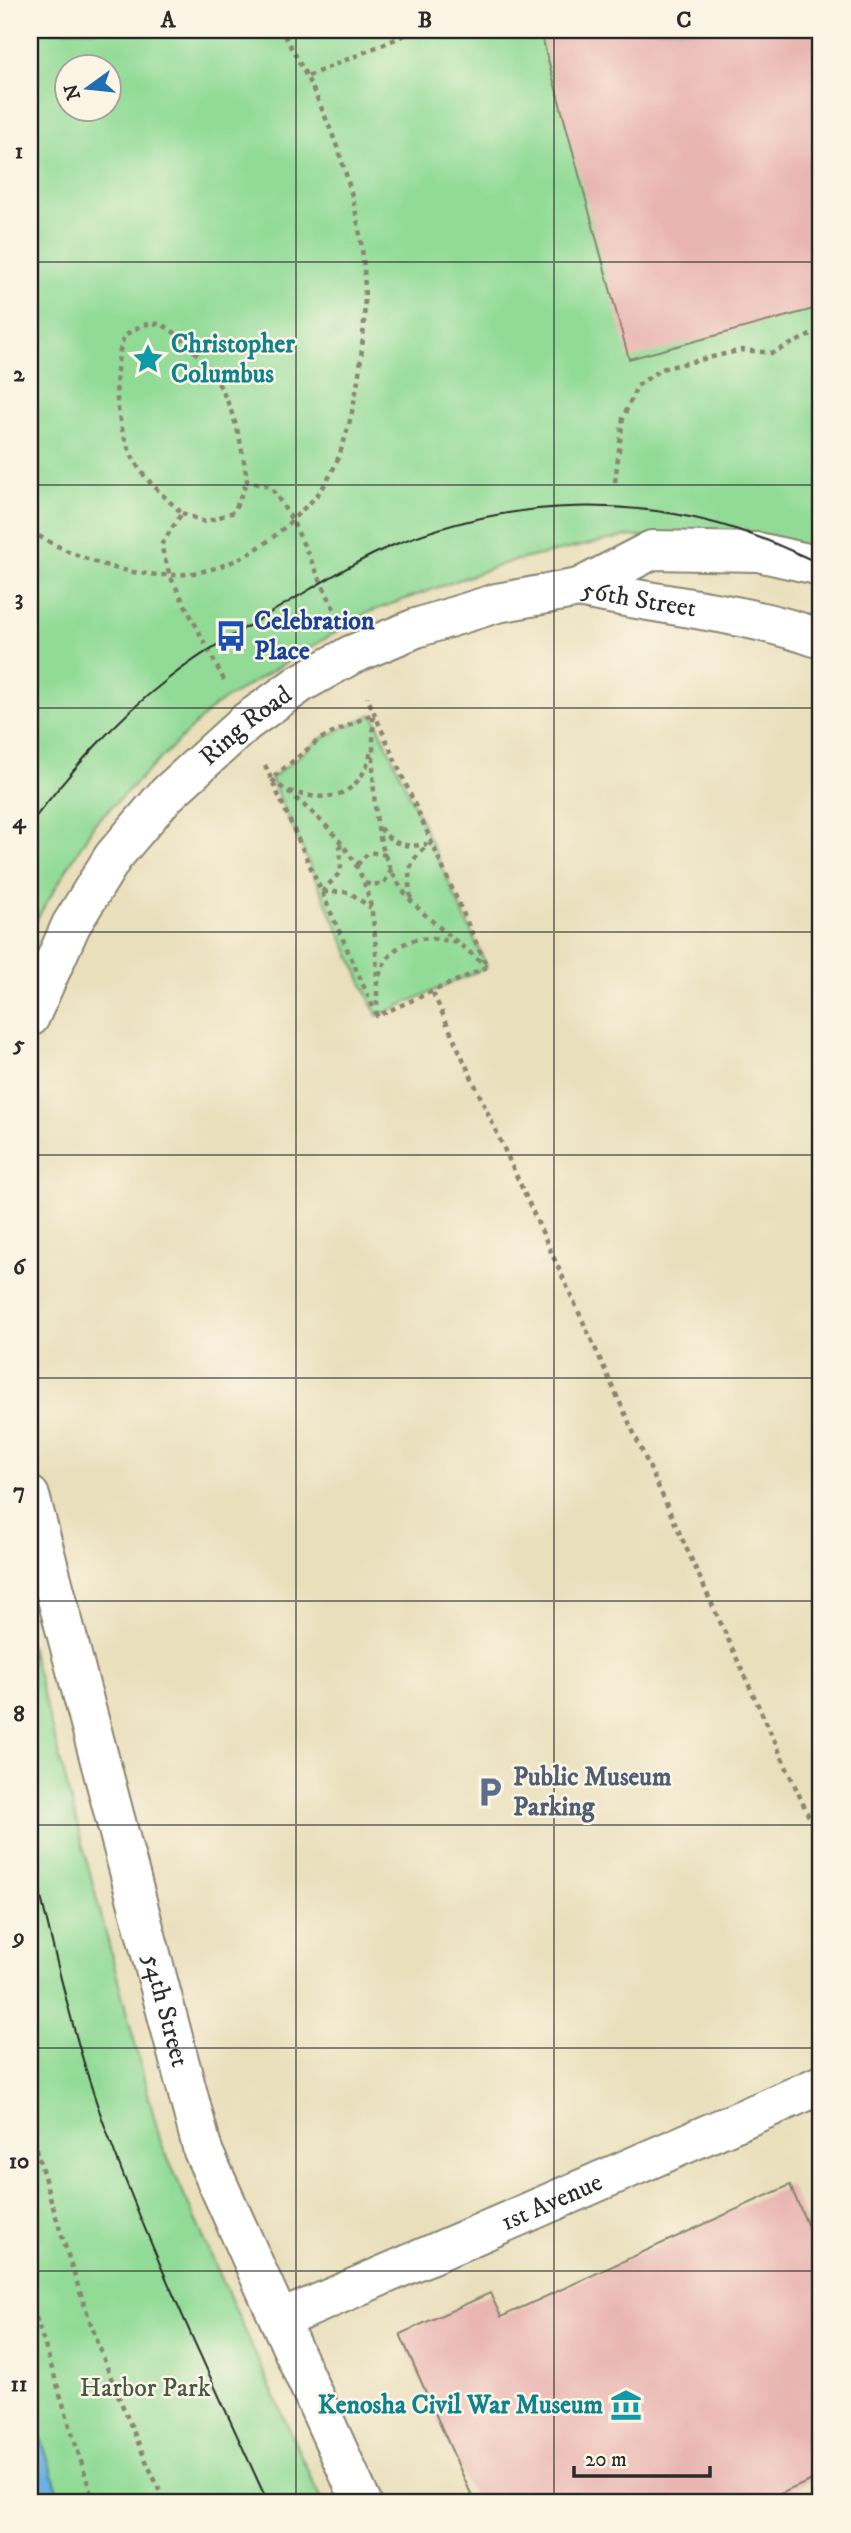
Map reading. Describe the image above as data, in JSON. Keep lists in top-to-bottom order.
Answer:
{
  "streets": {
    "street": [
      "56th Street",
      "Ring Road",
      "54th Street",
      "1st Avenue"
    ]
  },
  "crossings": [
    ["56th Street", "Ring Road"],
    ["54th Street", "1st Avenue"]
  ],
  "parks": ["Harbor Park"],
  "places": {
    "place": ["Christopher Columbus"],
    "bus stop": ["Celebration Place"],
    "parking": ["Public Museum Parking"],
    "museum": ["Kenosha Civil War Museum"]
  },
  "scale_bar": "20 m",
  "north": "left",
  "grid": {
    "columns": ["A", "B", "C"],
    "rows": [
      "1",
      "2",
      "3",
      "4",
      "5",
      "6",
      "7",
      "8",
      "9",
      "10",
      "11"
    ]
  }
}
